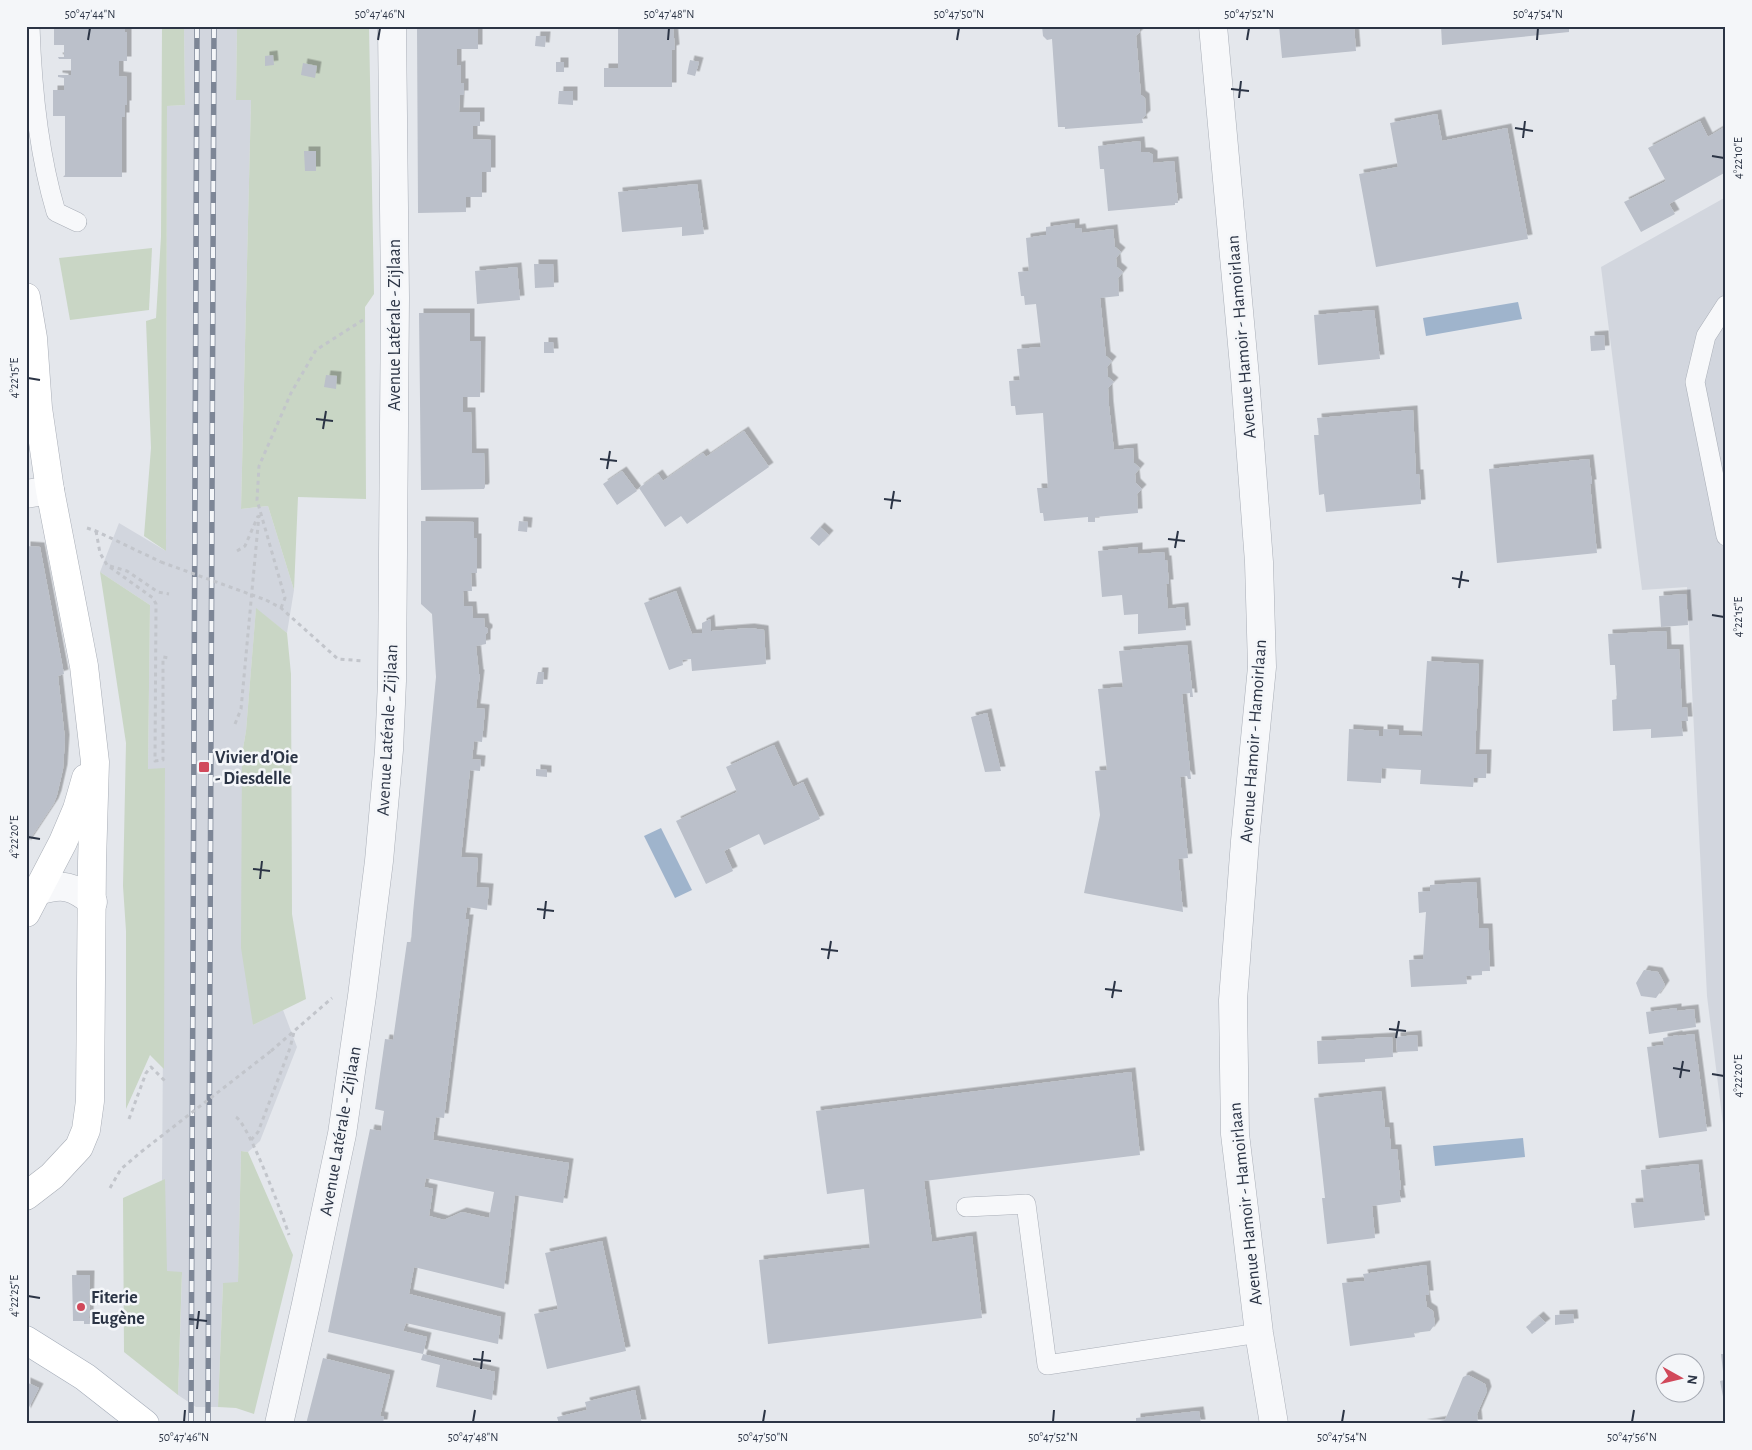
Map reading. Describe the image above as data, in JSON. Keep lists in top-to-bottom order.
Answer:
{
  "streets": {
    "street": ["Avenue Latérale - Zijlaan", "Avenue Hamoir - Hamoirlaan"]
  },
  "places": {
    "transit": ["Vivier d'Oie - Diesdelle"],
    "other": ["Fiterie Eugène"]
  },
  "north": "right",
  "coordinates": [
    "50°47'44\"N",
    "50°47'46\"N",
    "50°47'48\"N",
    "50°47'50\"N",
    "50°47'52\"N",
    "50°47'54\"N",
    "4°22'10\"E",
    "4°22'15\"E",
    "4°22'20\"E",
    "4°22'25\"E",
    "50°47'56\"N"
  ]
}
